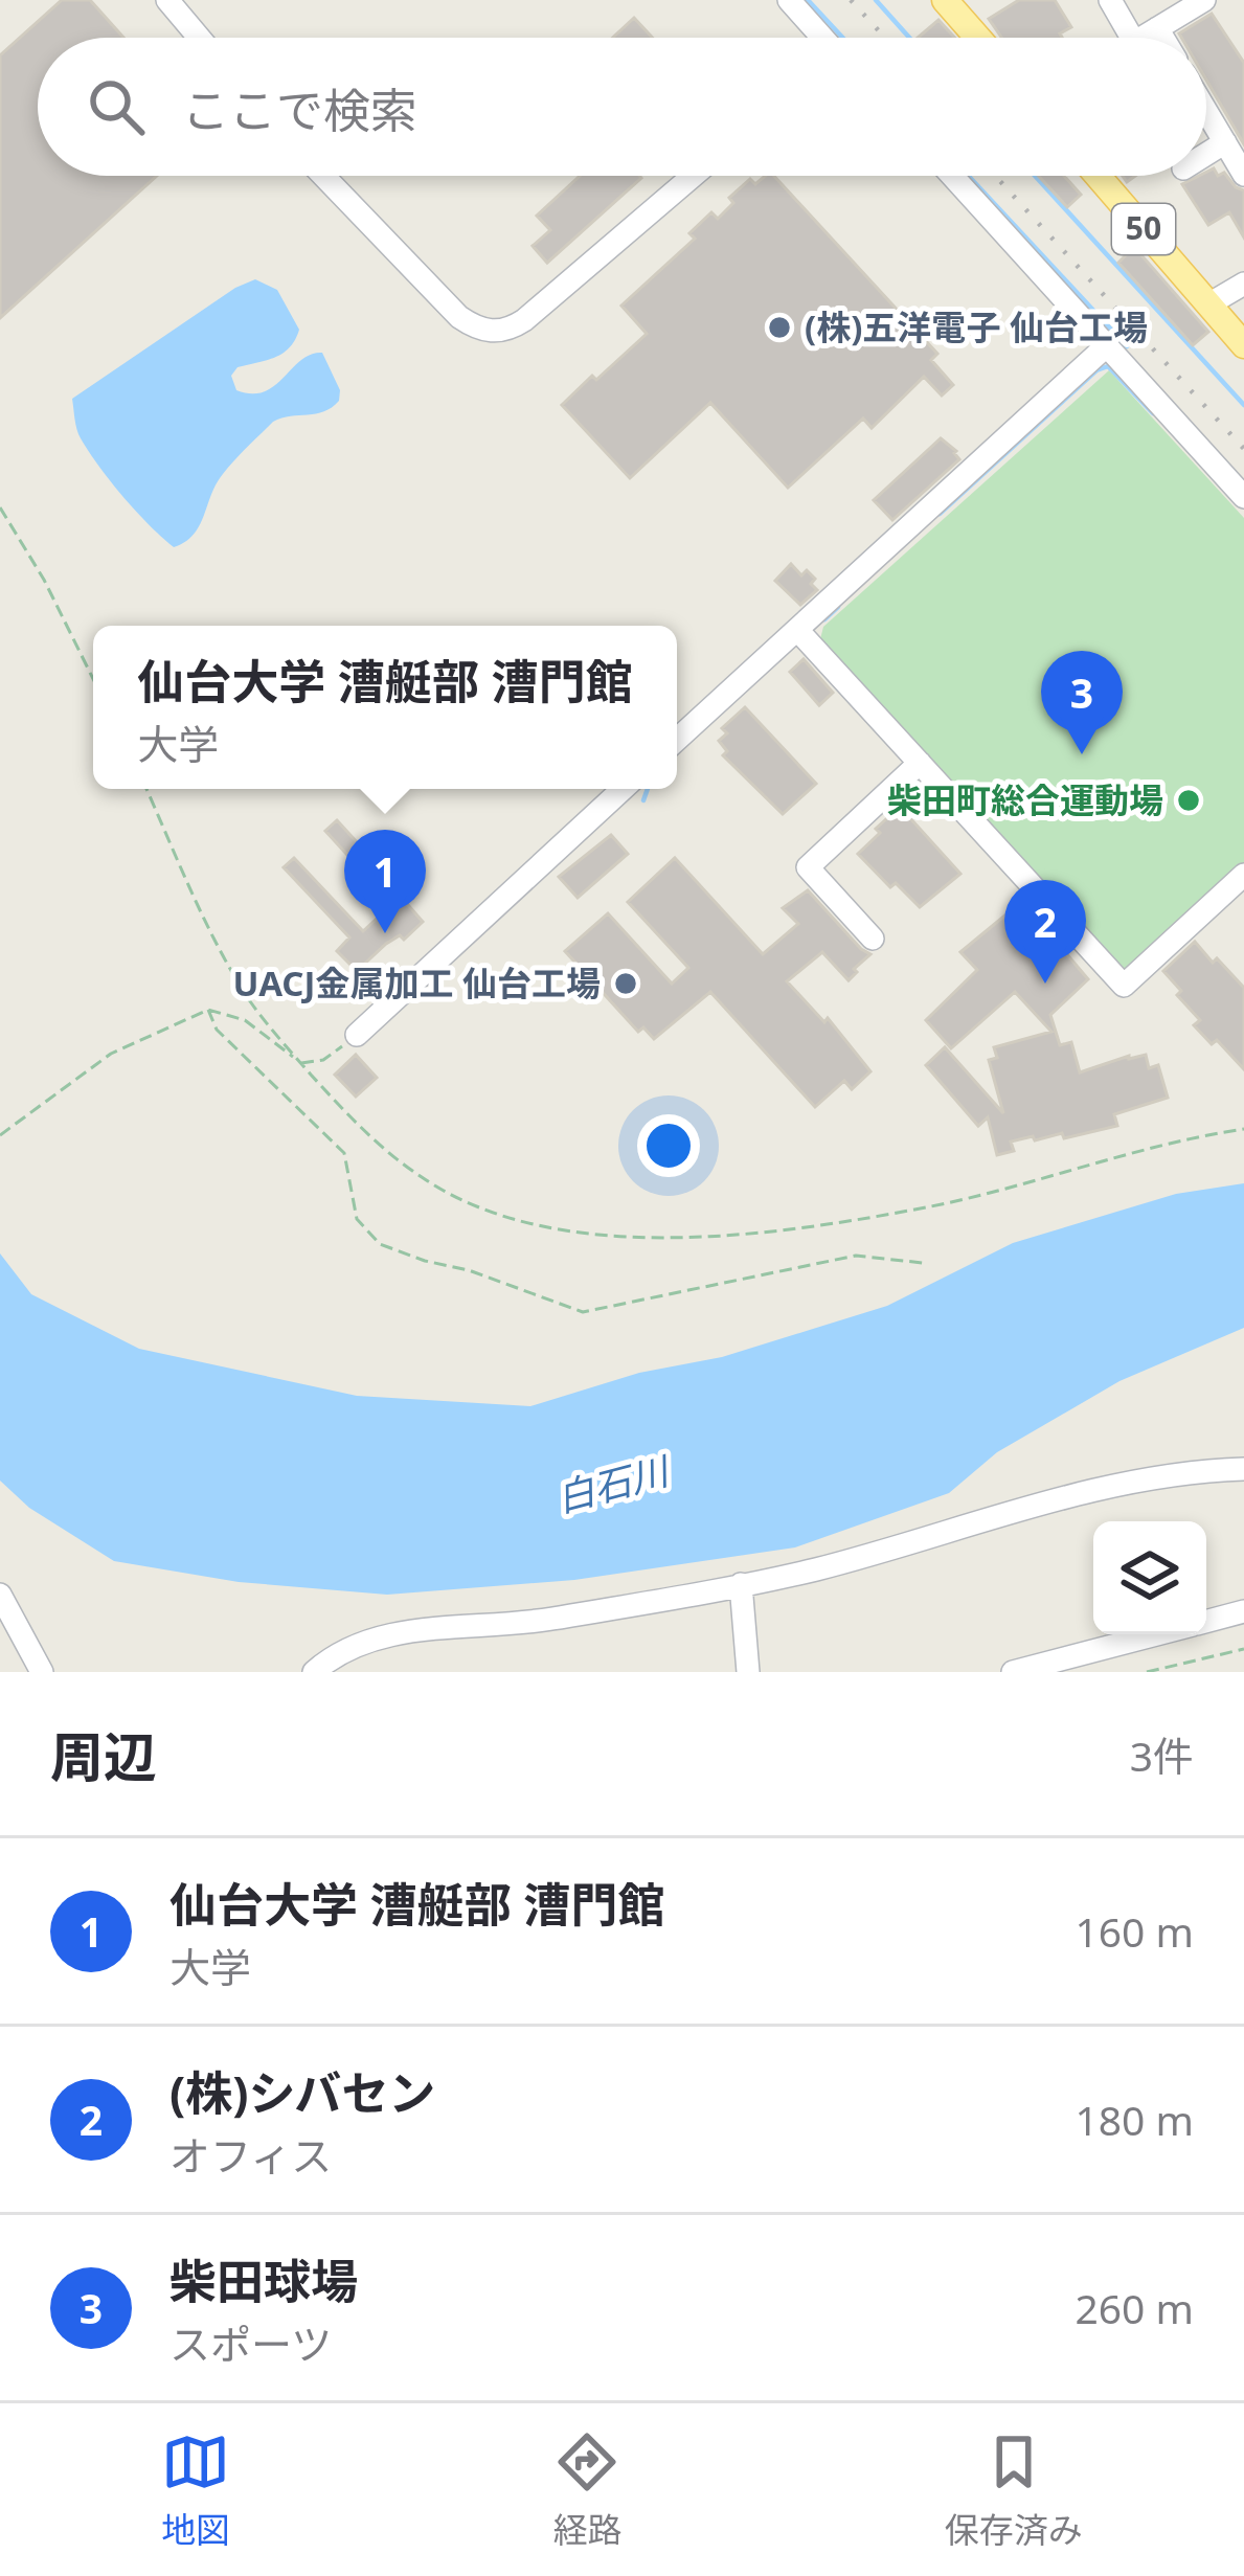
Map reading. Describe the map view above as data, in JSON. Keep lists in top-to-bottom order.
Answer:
{
  "streets": {
    "main road": ["50"]
  },
  "water": ["白石川"],
  "places": ["(株)五洋電子 仙台工場", "柴田町総合運動場", "UACJ金属加工 仙台工場"],
  "page": {
    "search": "ここで検索",
    "popup": ["仙台大学 漕艇部 漕門館", "大学"],
    "pins": ["3", "1", "2"],
    "heading": ["周辺", "3件"],
    "list": [
      {
        "mark": "1",
        "name": "仙台大学 漕艇部 漕門館",
        "note": "大学",
        "value": "160 m"
      },
      {
        "mark": "2",
        "name": "(株)シバセン",
        "note": "オフィス",
        "value": "180 m"
      },
      {
        "mark": "3",
        "name": "柴田球場",
        "note": "スポーツ",
        "value": "260 m"
      }
    ],
    "nav": ["地図", "経路", "保存済み"]
  }
}
